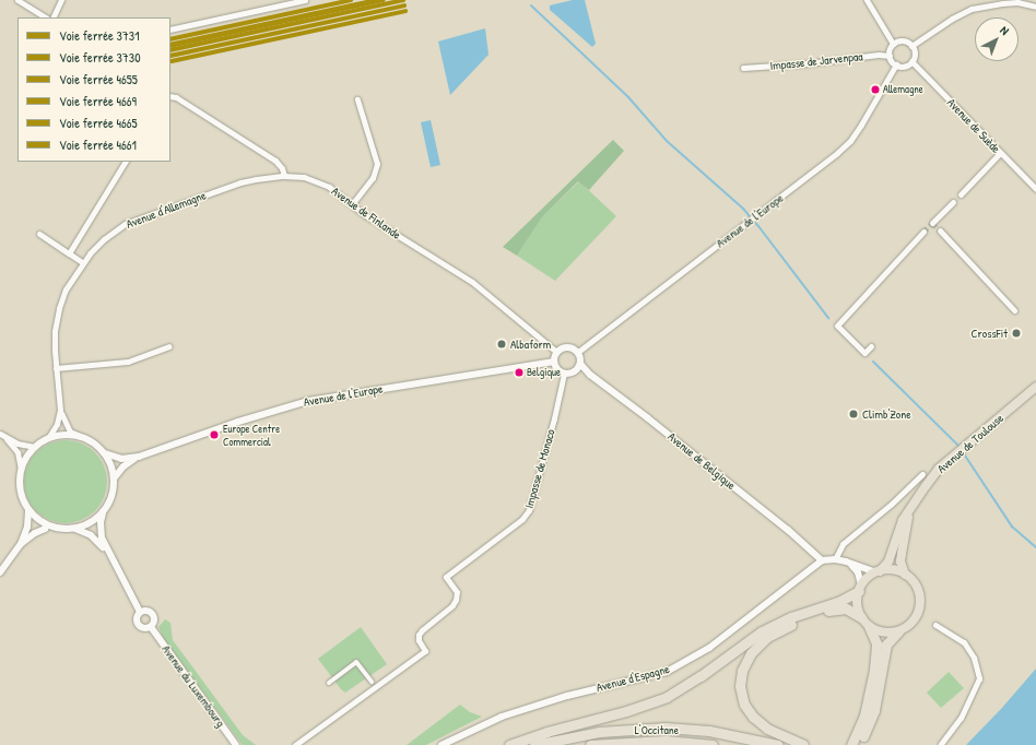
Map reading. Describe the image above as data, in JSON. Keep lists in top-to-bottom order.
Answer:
{
  "streets": {
    "highway": ["L'Occitane"],
    "main road": ["Avenue de Toulouse"],
    "street": [
      "Impasse de Jarvenpaa",
      "Avenue de Suède",
      "Avenue d'Allemagne",
      "Avenue de Finlande",
      "Avenue de l'Europe",
      "Avenue de Belgique",
      "Impasse de Monaco",
      "Avenue d'Espagne",
      "Avenue du Luxembourg"
    ]
  },
  "crossings": [
    ["Impasse de Jarvenpaa", "Avenue de Suède"],
    ["Impasse de Jarvenpaa", "Avenue de l'Europe"],
    ["Avenue de Suède", "Avenue de l'Europe"],
    ["Avenue d'Allemagne", "Avenue de Finlande"],
    ["Avenue d'Allemagne", "Avenue de l'Europe"],
    ["Avenue de Finlande", "Avenue de l'Europe"],
    ["Avenue de Finlande", "Avenue de Belgique"],
    ["Avenue de Finlande", "Impasse de Monaco"],
    ["Avenue de l'Europe", "Avenue de Belgique"],
    ["Avenue de l'Europe", "Impasse de Monaco"],
    ["Avenue de Belgique", "Impasse de Monaco"],
    ["Avenue de Belgique", "Avenue d'Espagne"]
  ],
  "places": [
    "Allemagne",
    "CrossFit",
    "Albaform",
    "Belgique",
    "Climb'Zone",
    "Europe Centre Commercial"
  ],
  "lines": [
    "rail line 3731",
    "rail line 3730",
    "rail line 4669",
    "rail line 4661",
    "rail line 4655",
    "rail line 4665"
  ],
  "legend": [
    "Voie ferrée 3731",
    "Voie ferrée 3730",
    "Voie ferrée 4655",
    "Voie ferrée 4669",
    "Voie ferrée 4665",
    "Voie ferrée 4661"
  ],
  "north": "top right"
}
